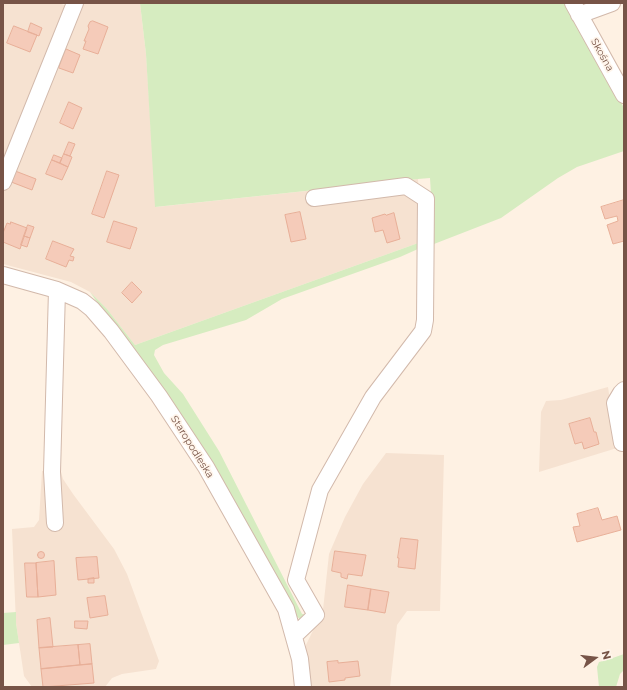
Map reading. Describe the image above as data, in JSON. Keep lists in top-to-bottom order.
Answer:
{
  "streets": {
    "street": ["Skośna", "Staropodleska"]
  },
  "north": "right"
}
